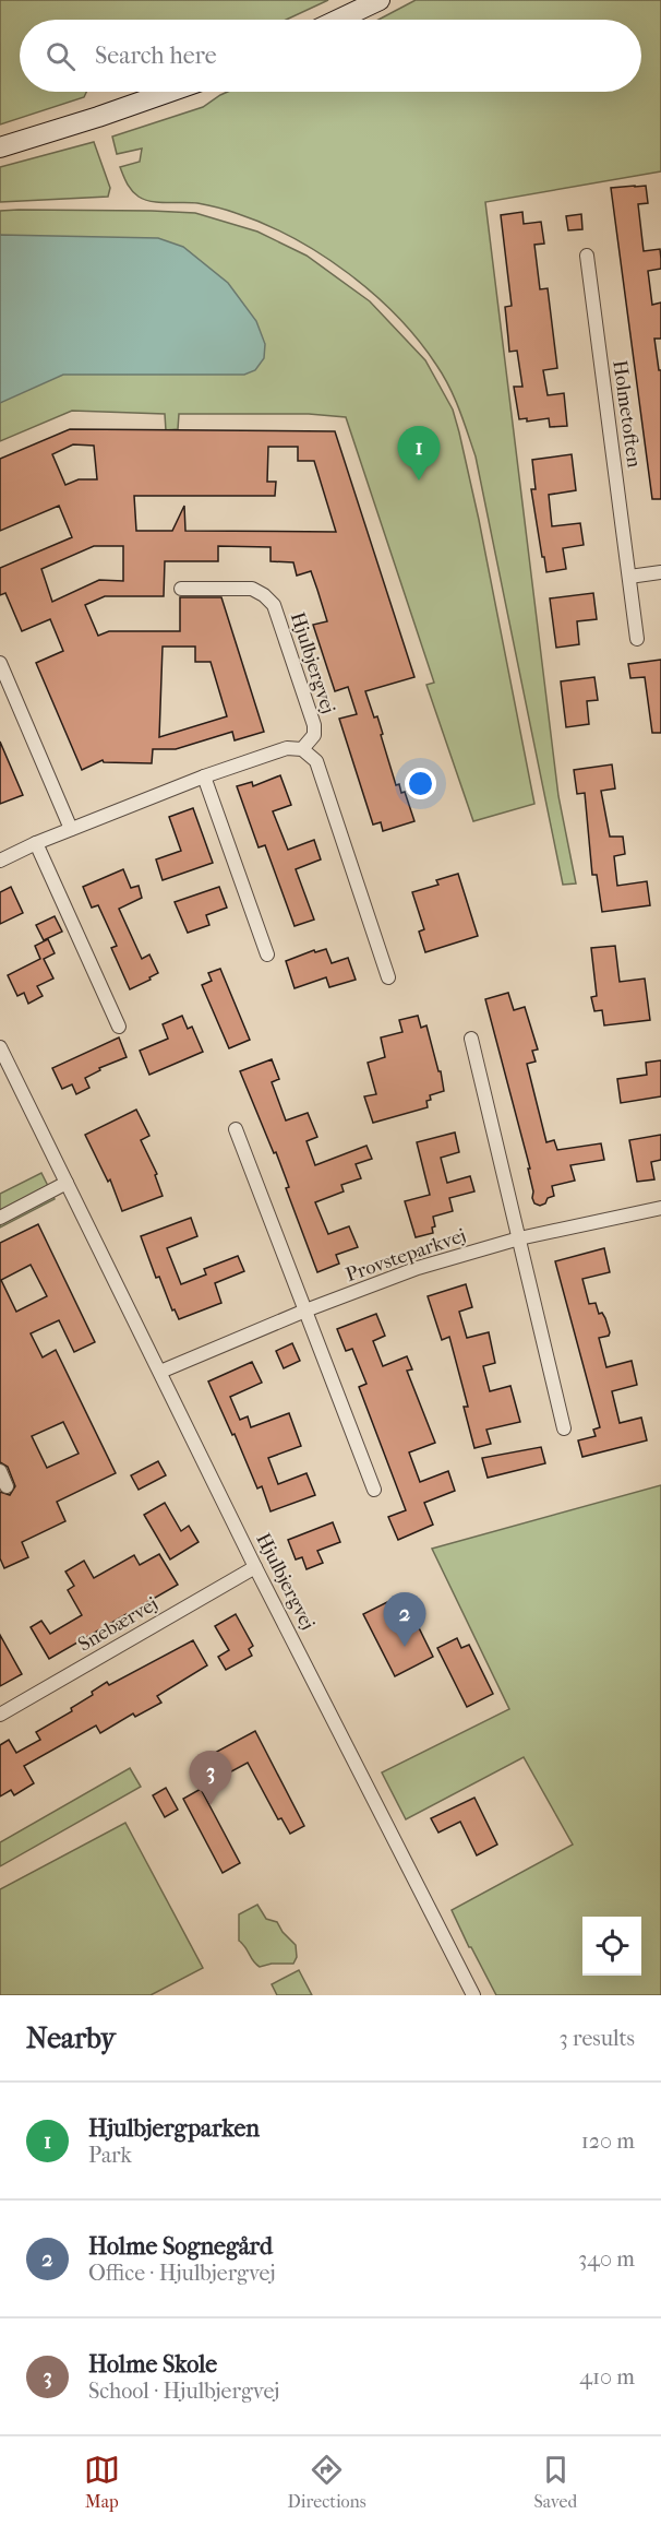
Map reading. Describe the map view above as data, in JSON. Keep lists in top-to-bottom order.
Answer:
{
  "streets": {
    "street": [
      "Holmetoften",
      "Hjulbjergvej",
      "Provsteparkvej",
      "Snebærvej"
    ]
  },
  "crossings": [
    ["Hjulbjergvej", "Provsteparkvej"],
    ["Hjulbjergvej", "Snebærvej"]
  ],
  "page": {
    "search": "Search here",
    "pins": ["1", "2", "3"],
    "heading": ["Nearby", "3 results"],
    "list": [
      {
        "mark": "1",
        "name": "Hjulbjergparken",
        "note": "Park",
        "value": "120 m"
      },
      {
        "mark": "2",
        "name": "Holme Sognegård",
        "note": "Office · Hjulbjergvej",
        "value": "340 m"
      },
      {
        "mark": "3",
        "name": "Holme Skole",
        "note": "School · Hjulbjergvej",
        "value": "410 m"
      }
    ],
    "nav": ["Map", "Directions", "Saved"]
  }
}
